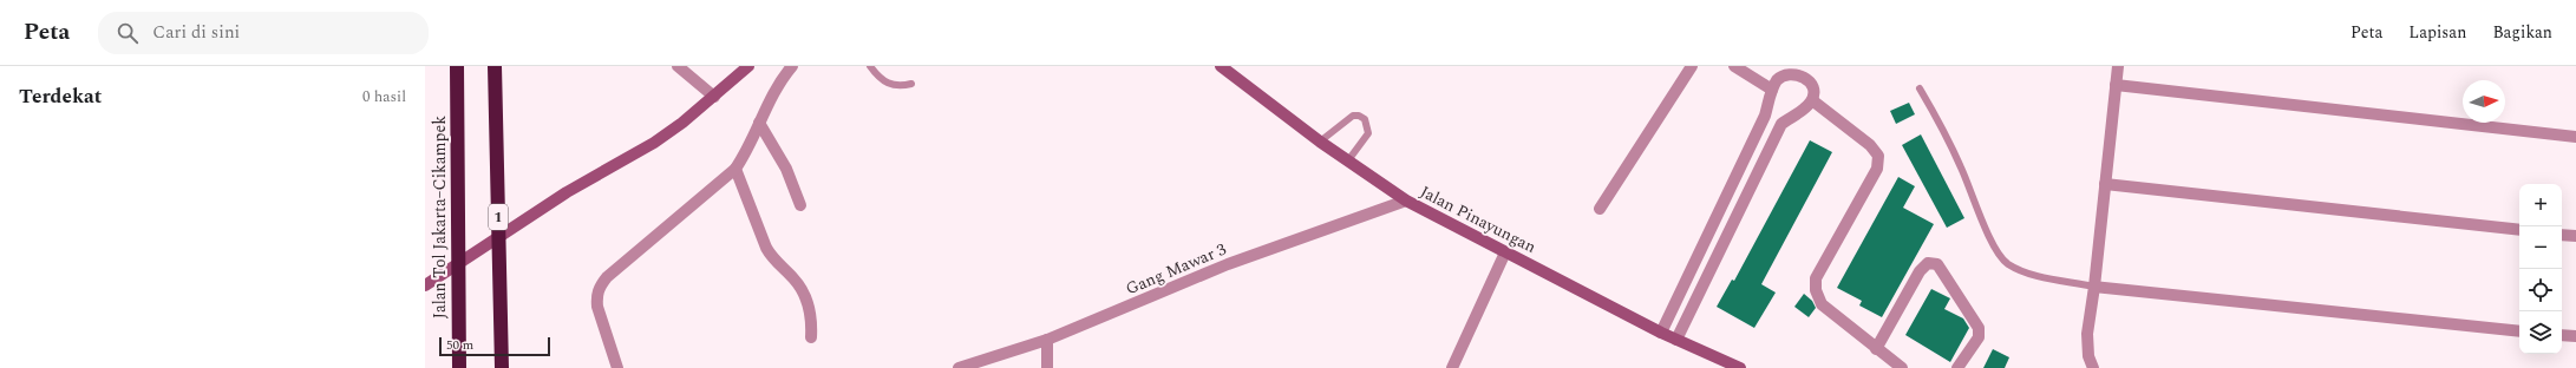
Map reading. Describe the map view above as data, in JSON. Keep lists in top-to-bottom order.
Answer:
{
  "streets": {
    "highway": ["Jalan Tol Jakarta–Cikampek", "1"],
    "main road": ["Jalan Pinayungan"],
    "street": ["Gang Mawar 3"]
  },
  "crossings": [
    ["Jalan Pinayungan", "Gang Mawar 3"]
  ],
  "scale_bar": "50 m",
  "north": "right",
  "page": {
    "header": "Peta",
    "search": "Cari di sini",
    "nav": ["Peta", "Lapisan", "Bagikan"],
    "heading": ["Terdekat", "0 hasil"],
    "map_buttons": ["+", "−"],
    "scale": "50 m"
  }
}
